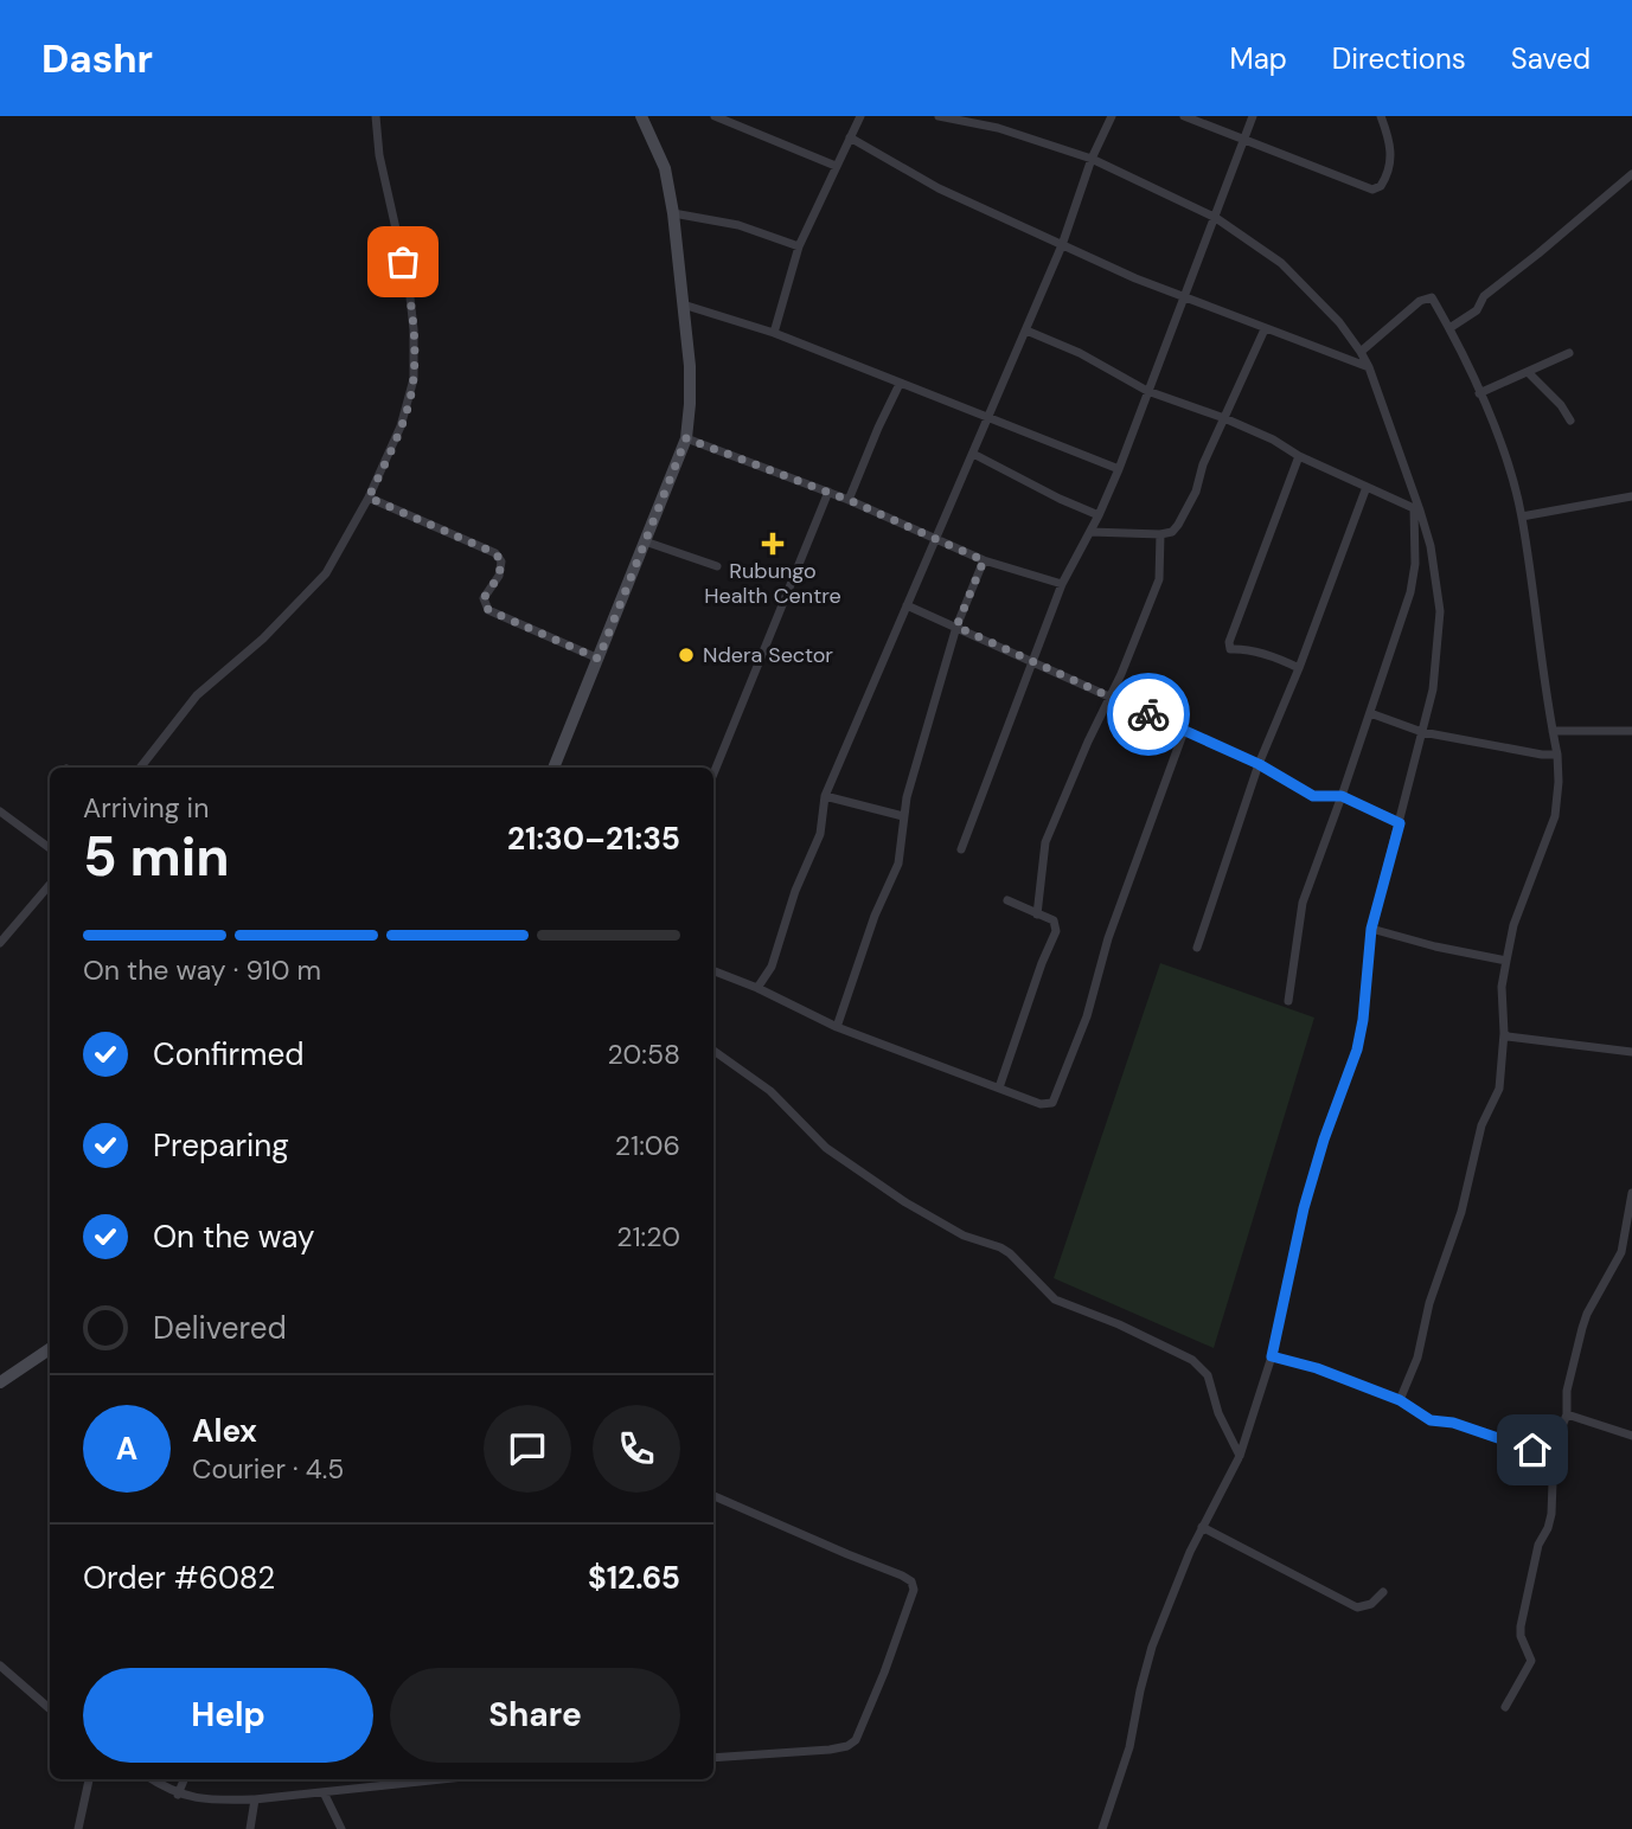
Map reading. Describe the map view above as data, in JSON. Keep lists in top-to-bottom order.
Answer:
{
  "places": {
    "health": ["Rubungo Health Centre"],
    "other": ["Ndera Sector"]
  },
  "page": {
    "header": "Dashr",
    "nav": ["Map", "Directions", "Saved"],
    "heading": ["5 min", "Arriving in", "21:30–21:35"],
    "panel": [
      "Alex",
      "Courier · 4.5",
      "Order #6082",
      "$12.65"
    ],
    "bar": "On the way · 910 m",
    "list": [
      ["Confirmed", "20:58"],
      ["Preparing", "21:06"],
      ["On the way", "21:20"],
      "Delivered"
    ],
    "round": "A",
    "buttons": ["Help", "Share"]
  }
}
